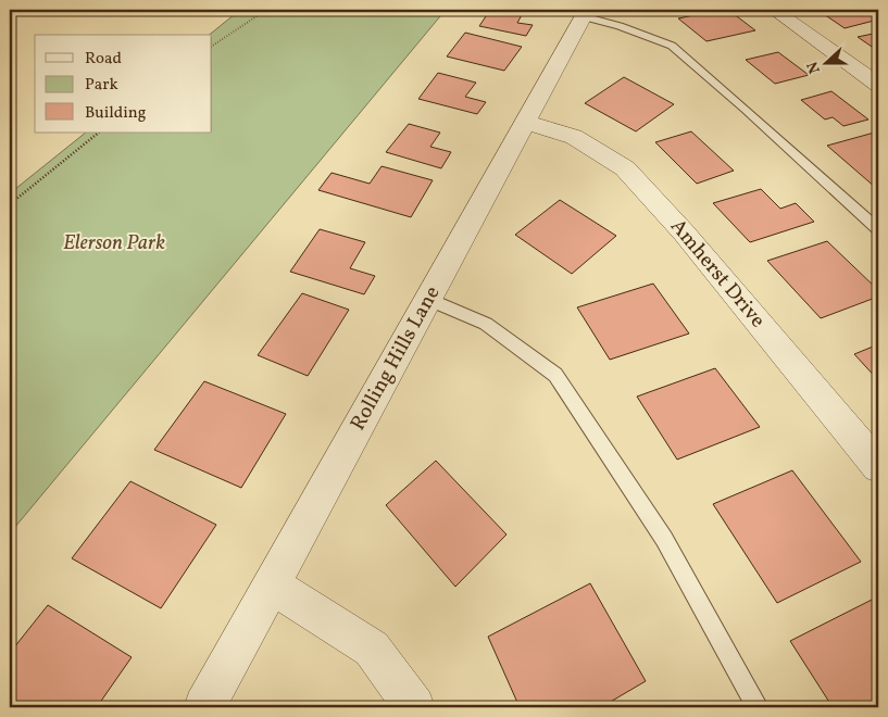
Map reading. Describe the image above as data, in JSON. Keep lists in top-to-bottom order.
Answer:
{
  "streets": {
    "street": ["Amherst Drive", "Rolling Hills Lane"]
  },
  "crossings": [
    ["Amherst Drive", "Rolling Hills Lane"]
  ],
  "parks": ["Elerson Park"],
  "legend": ["Road", "Park", "Building"],
  "north": "left"
}
